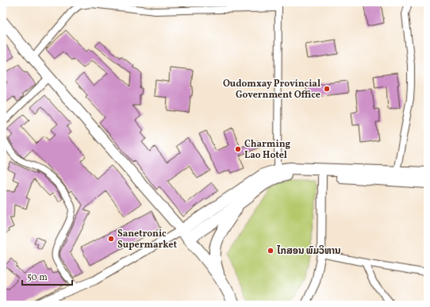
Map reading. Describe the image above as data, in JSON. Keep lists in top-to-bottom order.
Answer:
{
  "places": [
    "Oudomxay Provincial Government Office",
    "Charming Lao Hotel",
    "Sanetronic Supermarket",
    "ໄກສອນ ພົມວິຫານ"
  ],
  "scale_bar": "50 m"
}
